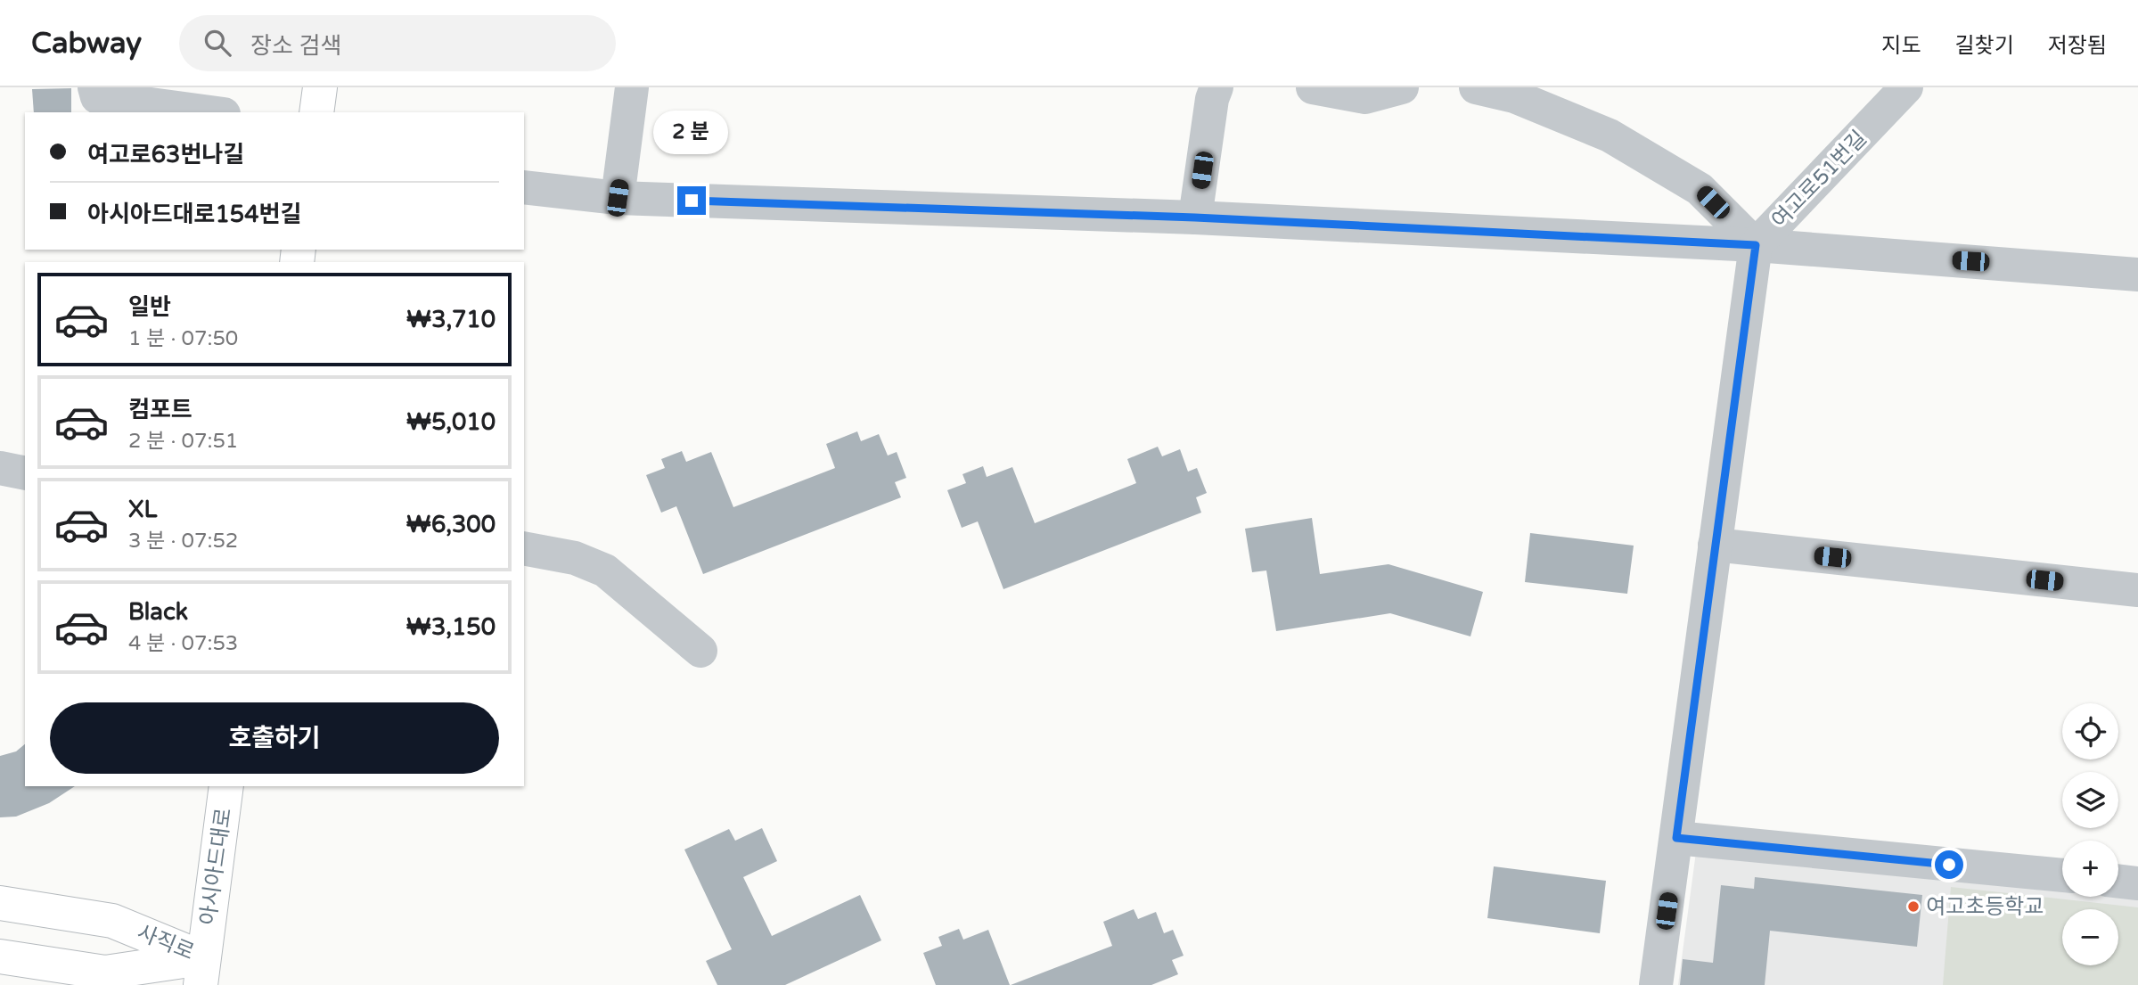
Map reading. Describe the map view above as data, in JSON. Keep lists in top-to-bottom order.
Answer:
{
  "streets": {
    "main road": ["아시아드대로", "사직로"],
    "street": ["여고로51번길"]
  },
  "crossings": [
    ["아시아드대로", "사직로"]
  ],
  "places": ["여고초등학교"],
  "page": {
    "header": "Cabway",
    "search": "장소 검색",
    "nav": ["지도", "길찾기", "저장됨"],
    "bubble": "2 분",
    "banner": ["여고로63번나길", "아시아드대로154번길"],
    "list": [
      {
        "name": "일반",
        "note": "1 분 · 07:50",
        "value": "₩3,710"
      },
      {
        "name": "컴포트",
        "note": "2 분 · 07:51",
        "value": "₩5,010"
      },
      {
        "name": "XL",
        "note": "3 분 · 07:52",
        "value": "₩6,300"
      },
      {
        "name": "Black",
        "note": "4 분 · 07:53",
        "value": "₩3,150"
      }
    ],
    "buttons": "호출하기",
    "map_buttons": ["+", "−"]
  }
}
